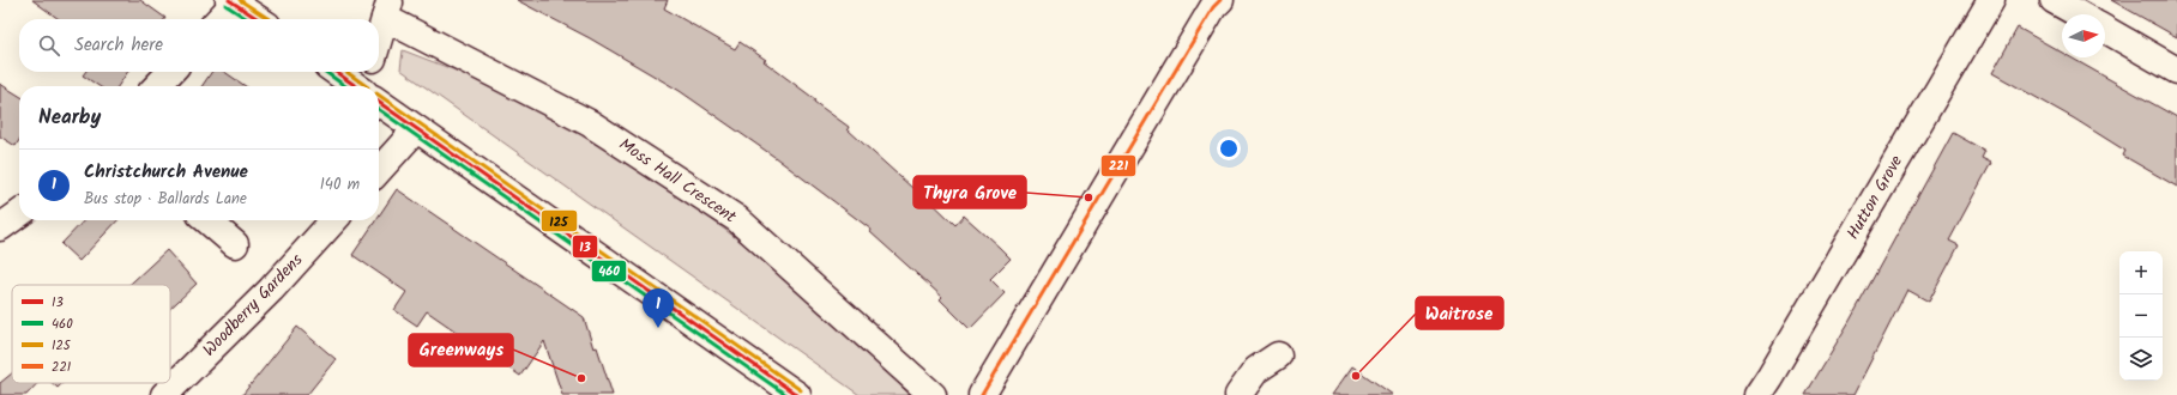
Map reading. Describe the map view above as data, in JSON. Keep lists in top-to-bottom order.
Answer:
{
  "streets": {
    "street": ["Moss Hall Crescent", "Hutton Grove", "Woodberry Gardens"]
  },
  "places": ["Thyra Grove", "Waitrose", "Greenways"],
  "lines": [
    "transit line 13",
    "transit line 125",
    "transit line 221",
    "transit line 460"
  ],
  "legend": [
    "13",
    "460",
    "125",
    "221"
  ],
  "north": "right",
  "page": {
    "search": "Search here",
    "heading": "Nearby",
    "list": [
      {
        "mark": "1",
        "name": "Christchurch Avenue",
        "note": "Bus stop · Ballards Lane",
        "value": "140 m"
      }
    ],
    "map_buttons": ["+", "−"],
    "pins": "1"
  }
}
